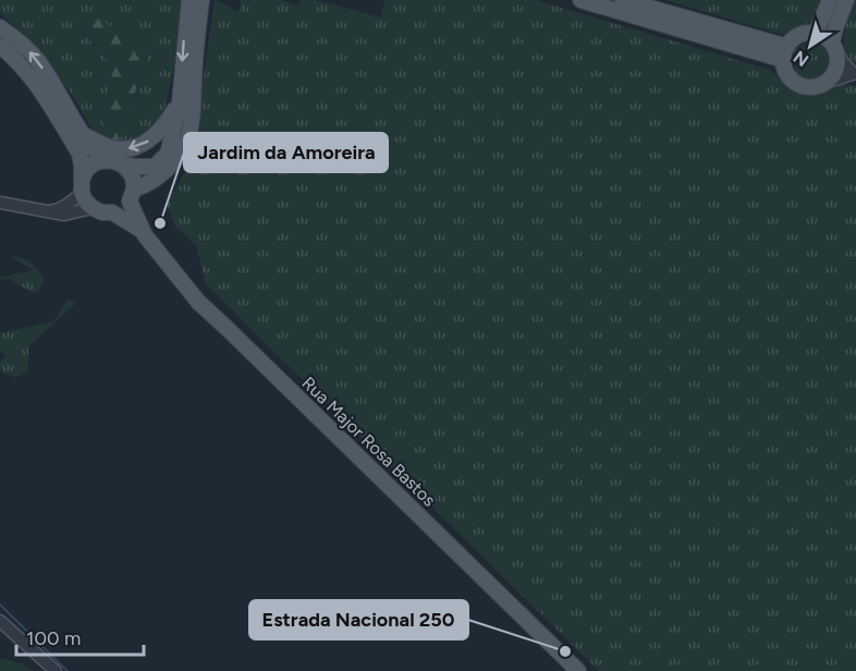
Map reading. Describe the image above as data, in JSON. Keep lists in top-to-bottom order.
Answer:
{
  "streets": {
    "main road": ["Rua Major Rosa Bastos"]
  },
  "places": ["Jardim da Amoreira", "Estrada Nacional 250"],
  "scale_bar": "100 m",
  "north": "bottom left"
}
